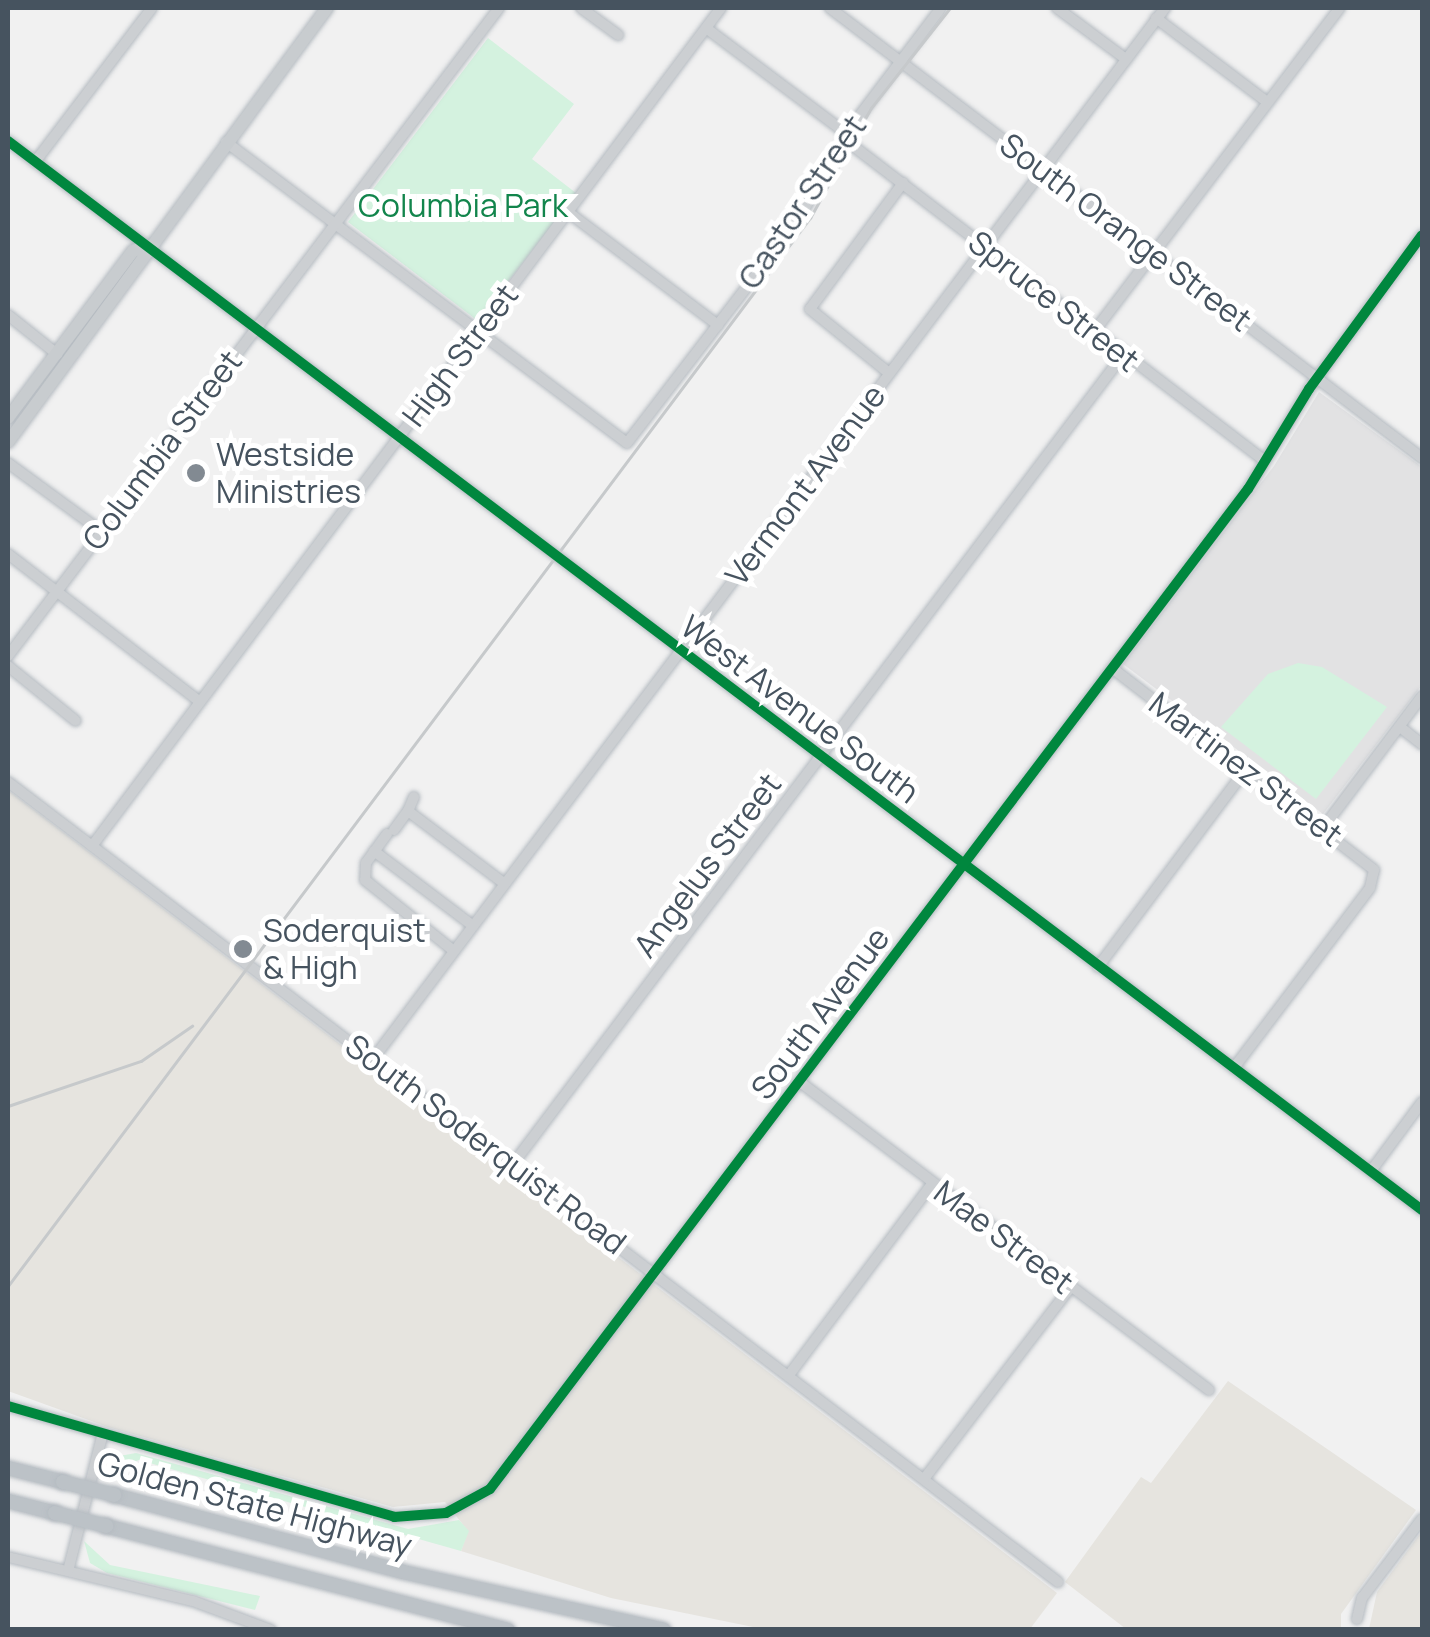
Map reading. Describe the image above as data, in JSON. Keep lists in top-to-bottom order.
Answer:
{
  "streets": {
    "highway": ["Golden State Highway"],
    "street": [
      "Castor Street",
      "South Orange Street",
      "Spruce Street",
      "High Street",
      "Columbia Street",
      "Vermont Avenue",
      "West Avenue South",
      "Martinez Street",
      "Angelus Street",
      "South Avenue",
      "South Soderquist Road",
      "Mae Street"
    ]
  },
  "crossings": [
    ["Castor Street", "South Orange Street"],
    ["Castor Street", "Spruce Street"],
    ["Castor Street", "High Street"],
    ["South Orange Street", "Vermont Avenue"],
    ["South Orange Street", "South Avenue"],
    ["Spruce Street", "High Street"],
    ["Spruce Street", "Vermont Avenue"],
    ["Spruce Street", "Angelus Street"],
    ["Spruce Street", "South Avenue"],
    ["High Street", "West Avenue South"],
    ["High Street", "South Soderquist Road"],
    ["Columbia Street", "West Avenue South"],
    ["Vermont Avenue", "West Avenue South"],
    ["Vermont Avenue", "South Soderquist Road"],
    ["West Avenue South", "Martinez Street"],
    ["West Avenue South", "Angelus Street"],
    ["West Avenue South", "South Avenue"],
    ["Martinez Street", "South Avenue"],
    ["Angelus Street", "South Soderquist Road"],
    ["South Avenue", "South Soderquist Road"],
    ["South Avenue", "Mae Street"]
  ],
  "parks": ["Columbia Park"],
  "places": ["Westside Ministries", "Soderquist & High"]
}
